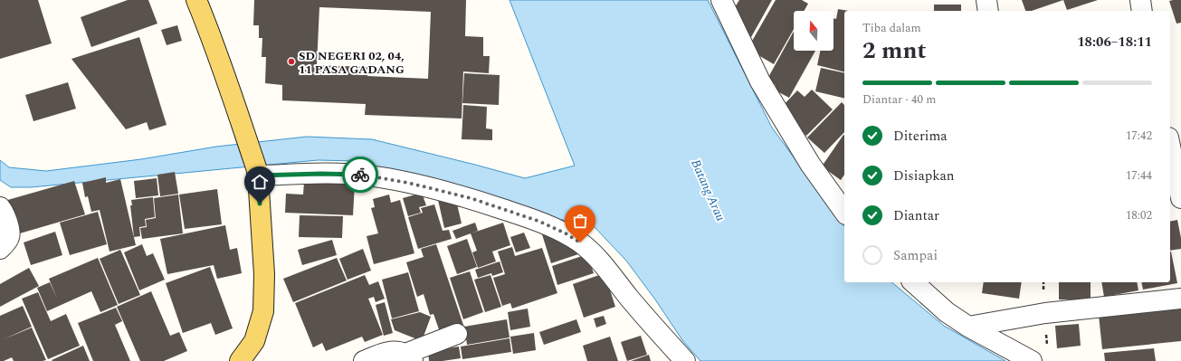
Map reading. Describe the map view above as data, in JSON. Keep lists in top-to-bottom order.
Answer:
{
  "water": ["Batang Arau"],
  "places": ["SD NEGERI 02, 04, 11 PASA GADANG"],
  "north": "top",
  "page": {
    "heading": ["2 mnt", "Tiba dalam", "18:06–18:11"],
    "bar": "Diantar · 40 m",
    "list": [
      ["Diterima", "17:42"],
      ["Disiapkan", "17:44"],
      ["Diantar", "18:02"],
      "Sampai"
    ]
  }
}
